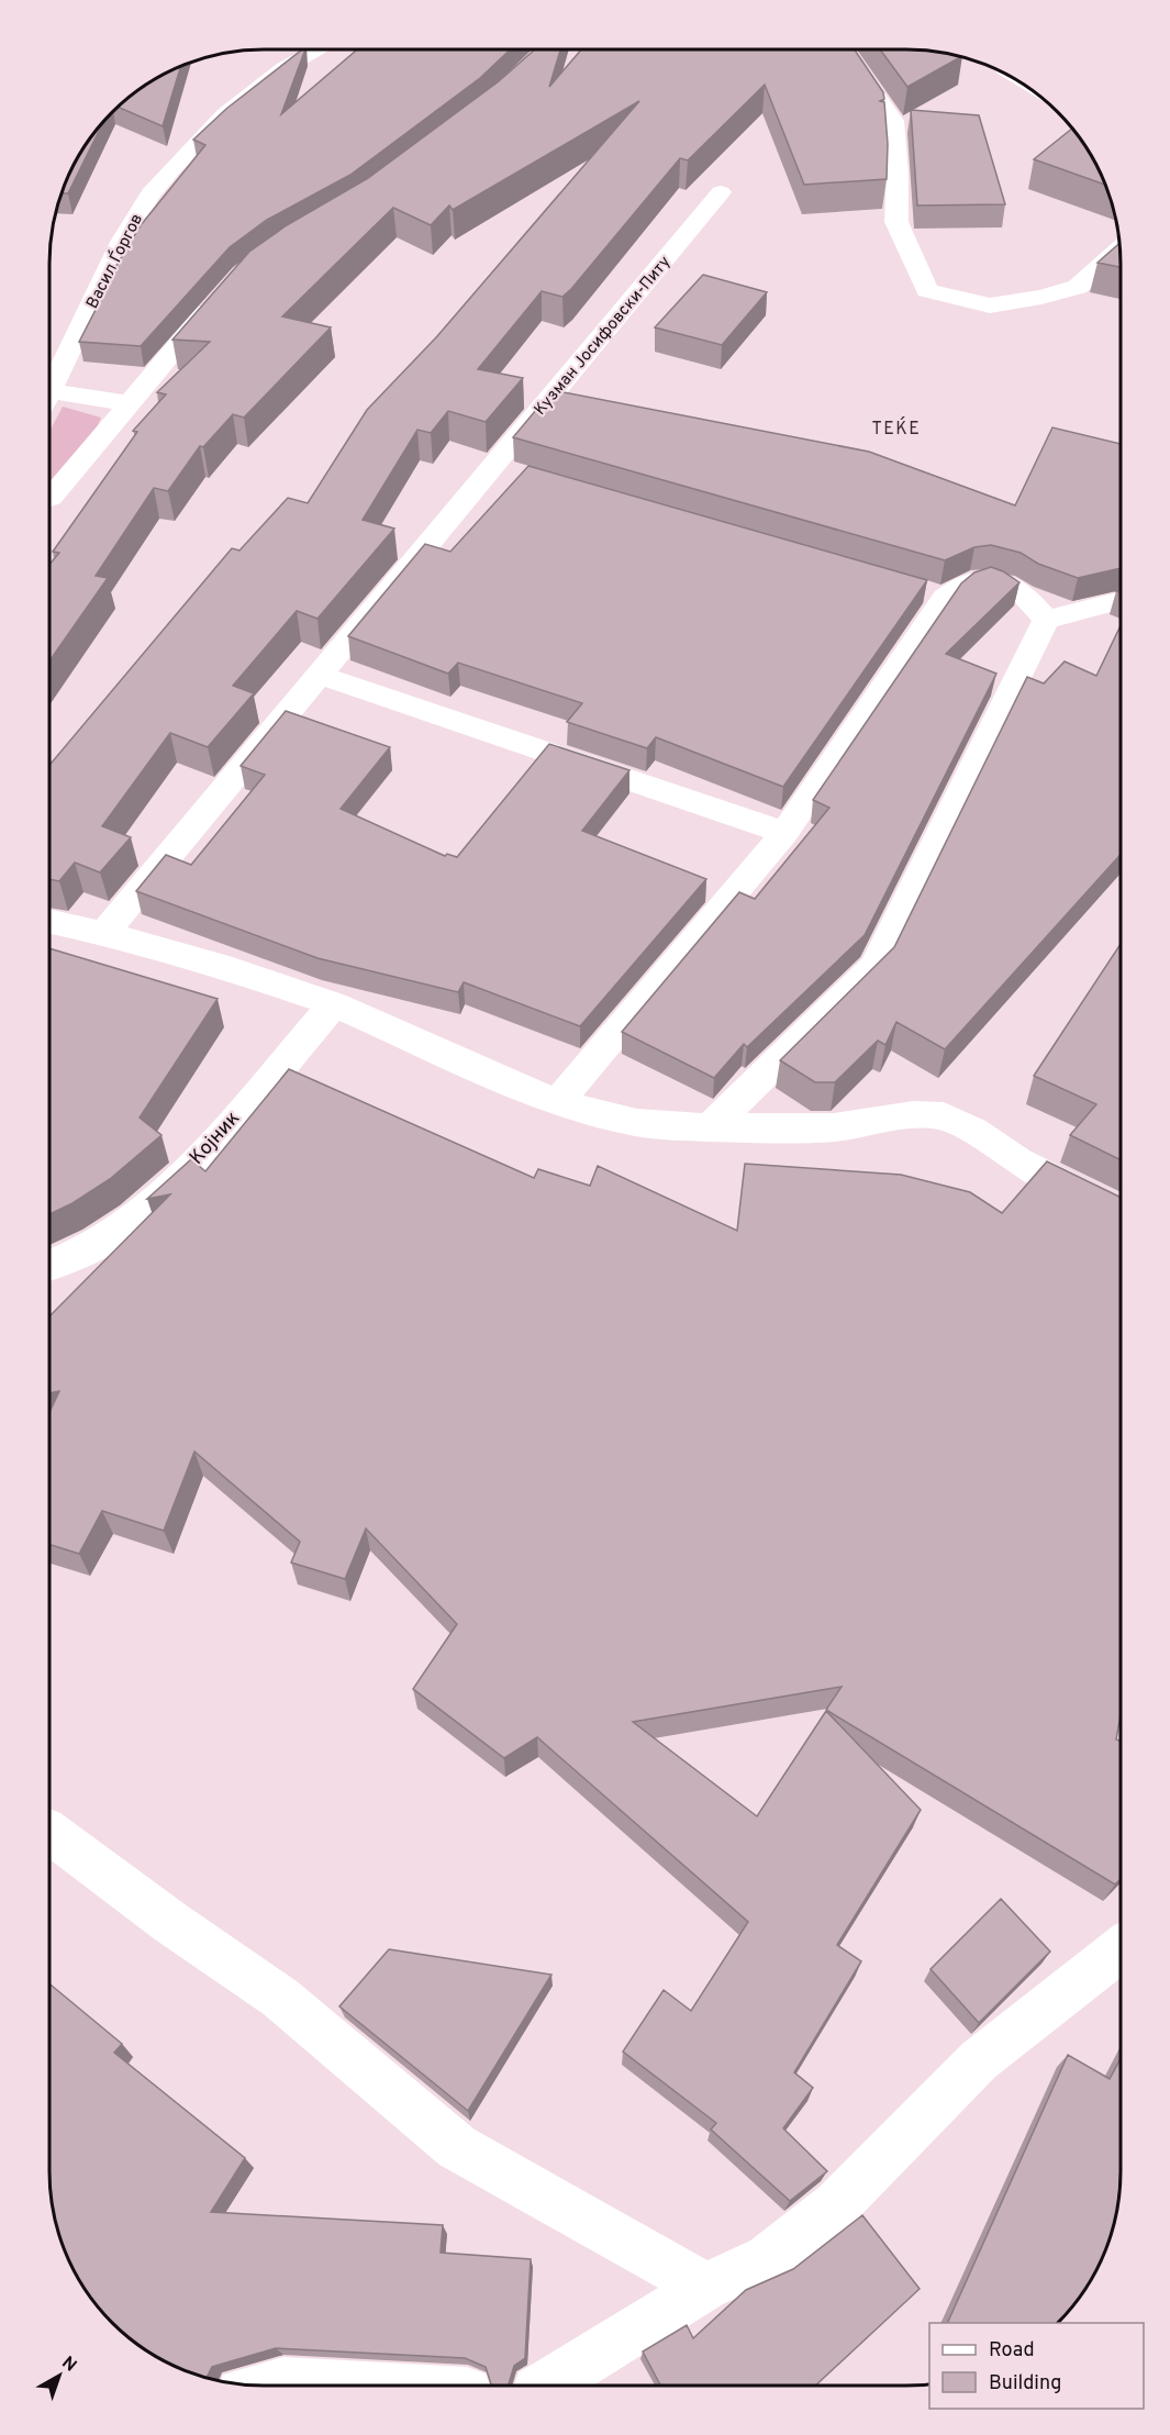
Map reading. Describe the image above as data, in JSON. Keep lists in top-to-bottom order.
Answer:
{
  "streets": {
    "street": ["Васил Ѓоргов", "Кузман Јосифовски-Питу", "Којник"]
  },
  "districts": ["ТЕЌЕ"],
  "legend": ["Road", "Building"],
  "north": "top right"
}
